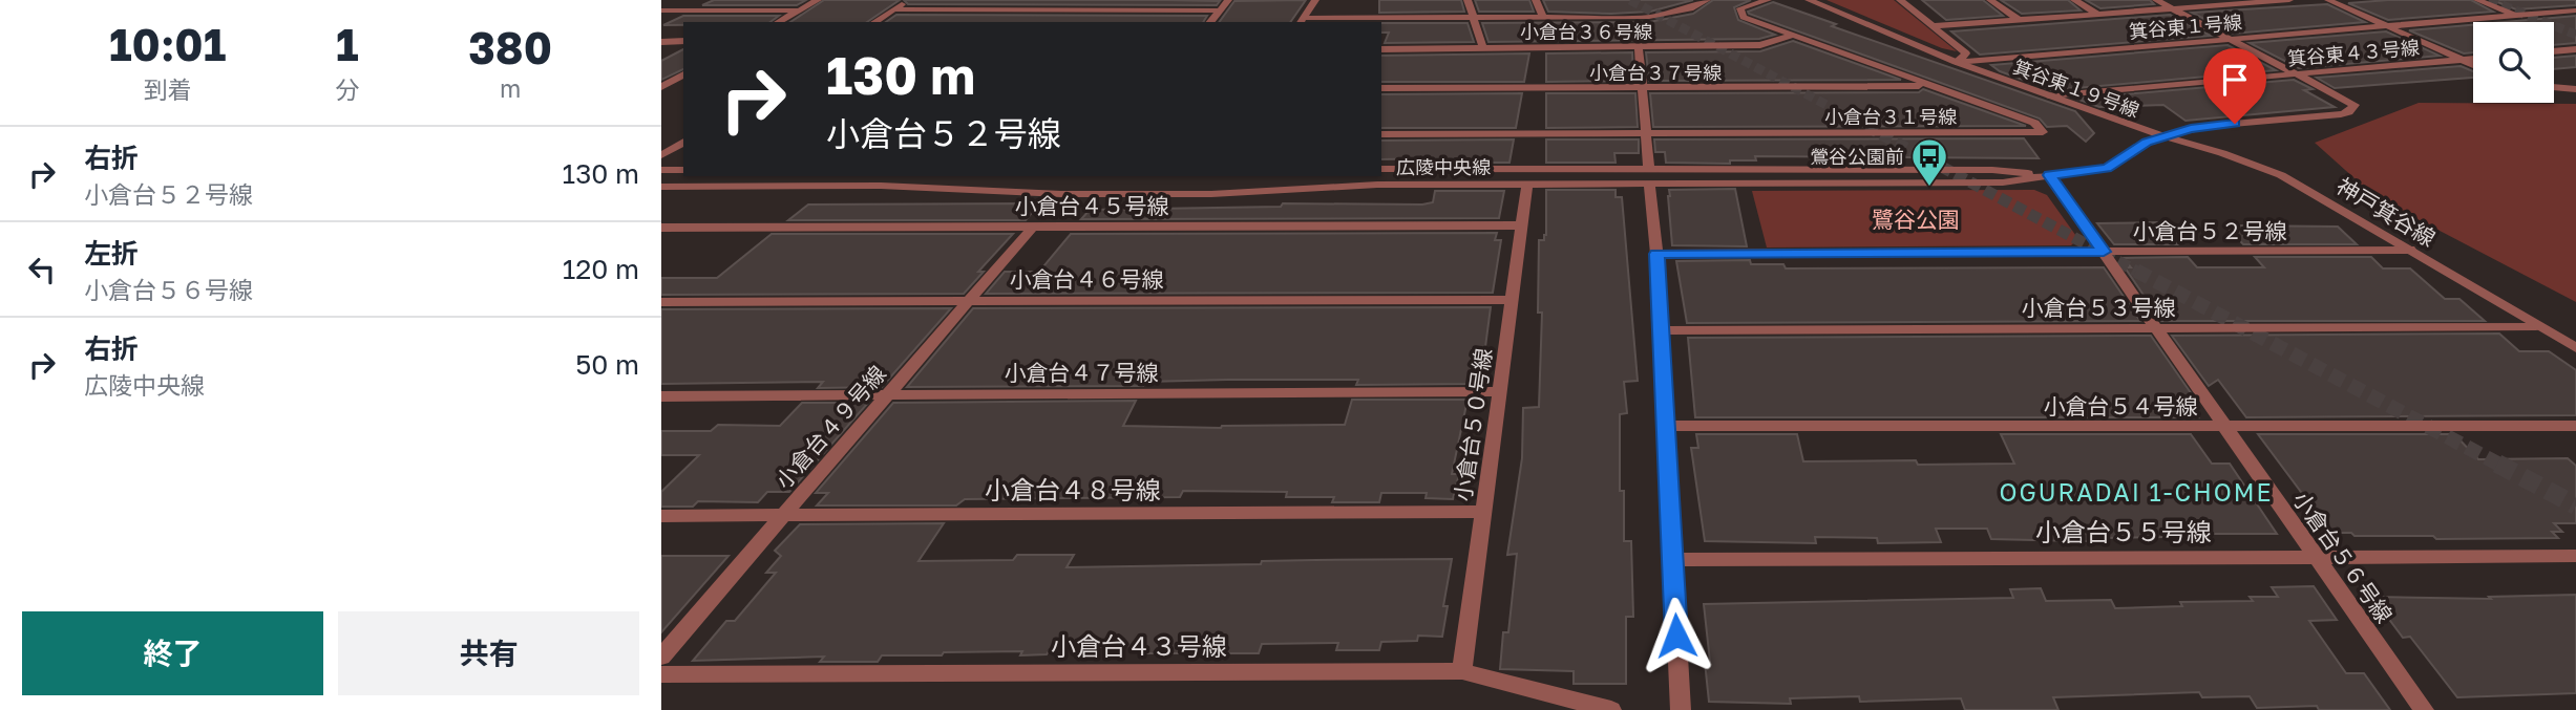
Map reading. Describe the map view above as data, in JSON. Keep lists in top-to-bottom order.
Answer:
{
  "streets": {
    "street": [
      "箕谷東１号線",
      "小倉台３６号線",
      "箕谷東４３号線",
      "小倉台３７号線",
      "箕谷東１９号線",
      "小倉台３１号線",
      "広陵中央線",
      "小倉台４５号線",
      "神戸箕谷線",
      "小倉台５２号線",
      "小倉台４６号線",
      "小倉台５３号線",
      "小倉台４７号線",
      "小倉台５４号線",
      "小倉台５０号線",
      "小倉台４９号線",
      "小倉台４８号線",
      "小倉台５５号線",
      "小倉台５６号線",
      "小倉台４３号線"
    ]
  },
  "crossings": [
    ["箕谷東１号線", "箕谷東１９号線"],
    ["小倉台３６号線", "小倉台３１号線"],
    ["箕谷東４３号線", "箕谷東１９号線"],
    ["小倉台３７号線", "小倉台３１号線"],
    ["箕谷東１９号線", "広陵中央線"],
    ["箕谷東１９号線", "神戸箕谷線"],
    ["広陵中央線", "神戸箕谷線"],
    ["広陵中央線", "小倉台５０号線"],
    ["広陵中央線", "小倉台５６号線"],
    ["小倉台４５号線", "小倉台５０号線"],
    ["小倉台４５号線", "小倉台４９号線"],
    ["神戸箕谷線", "小倉台５２号線"],
    ["神戸箕谷線", "小倉台５３号線"],
    ["小倉台５２号線", "小倉台５６号線"],
    ["小倉台４６号線", "小倉台５０号線"],
    ["小倉台４６号線", "小倉台４９号線"],
    ["小倉台５３号線", "小倉台５６号線"],
    ["小倉台４７号線", "小倉台５０号線"],
    ["小倉台４７号線", "小倉台４９号線"],
    ["小倉台５４号線", "小倉台５６号線"],
    ["小倉台５０号線", "小倉台４８号線"],
    ["小倉台５０号線", "小倉台４３号線"],
    ["小倉台４９号線", "小倉台４８号線"],
    ["小倉台５５号線", "小倉台５６号線"]
  ],
  "districts": ["OGURADAI 1-CHOME"],
  "parks": ["鷺谷公園"],
  "places": {
    "bus stop": ["鶯谷公園前"]
  },
  "page": {
    "eta": [
      "10:01",
      "到着",
      "1",
      "分",
      "380",
      "m"
    ],
    "turn": ["130 m", "小倉台５２号線"],
    "list": [
      {
        "name": "右折",
        "note": "小倉台５２号線",
        "value": "130 m"
      },
      {
        "name": "左折",
        "note": "小倉台５６号線",
        "value": "120 m"
      },
      {
        "name": "右折",
        "note": "広陵中央線",
        "value": "50 m"
      }
    ],
    "buttons": ["終了", "共有"]
  }
}
